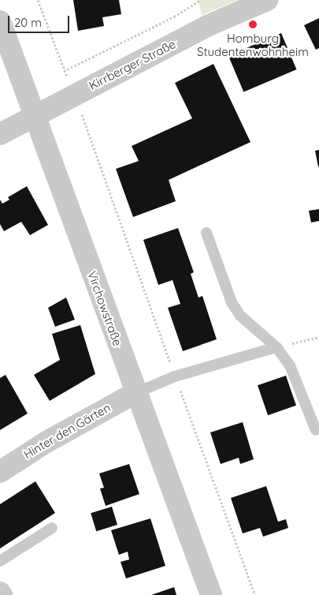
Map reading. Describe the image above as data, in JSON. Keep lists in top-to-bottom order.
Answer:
{
  "streets": {
    "street": ["Kirrberger Straße", "Virchowstraße", "Hinter den Gärten"]
  },
  "crossings": [
    ["Kirrberger Straße", "Virchowstraße"],
    ["Virchowstraße", "Hinter den Gärten"]
  ],
  "places": ["Homburg Studentenwohnheim"],
  "scale_bar": "20 m"
}
